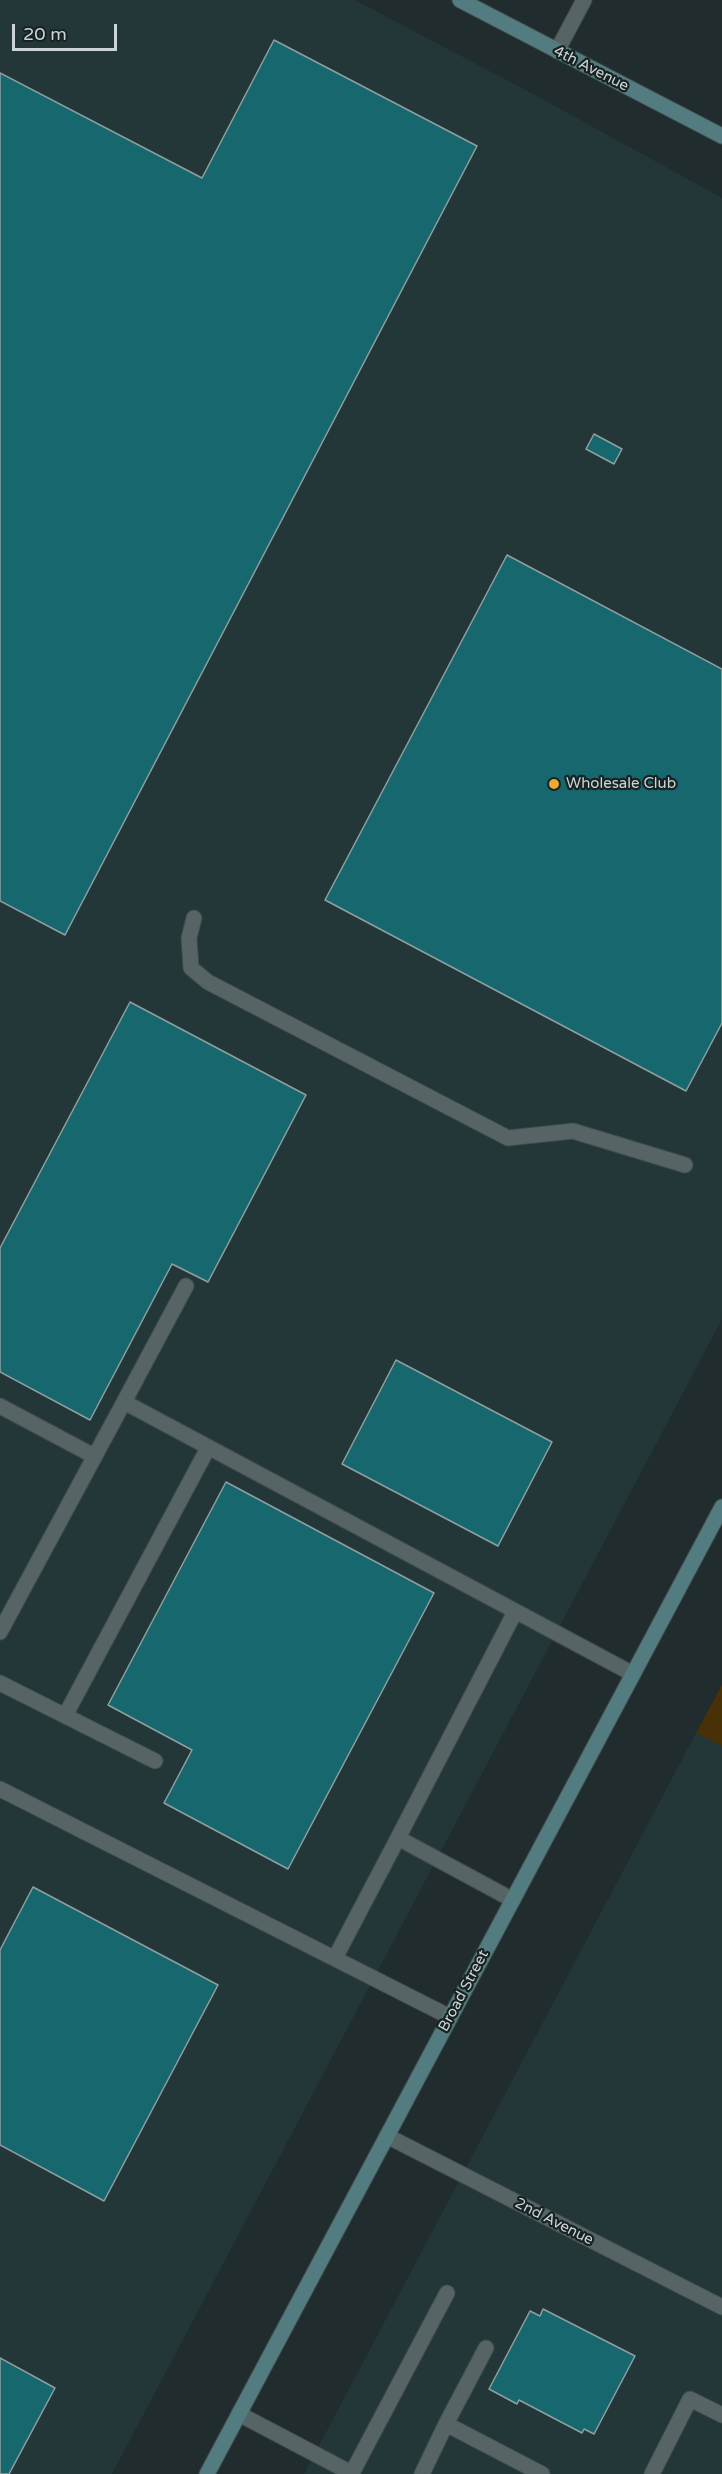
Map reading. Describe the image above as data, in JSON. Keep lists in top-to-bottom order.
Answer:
{
  "streets": {
    "main road": ["4th Avenue", "Broad Street"],
    "street": ["2nd Avenue"]
  },
  "crossings": [
    ["Broad Street", "2nd Avenue"]
  ],
  "places": ["Wholesale Club"],
  "scale_bar": "20 m"
}
